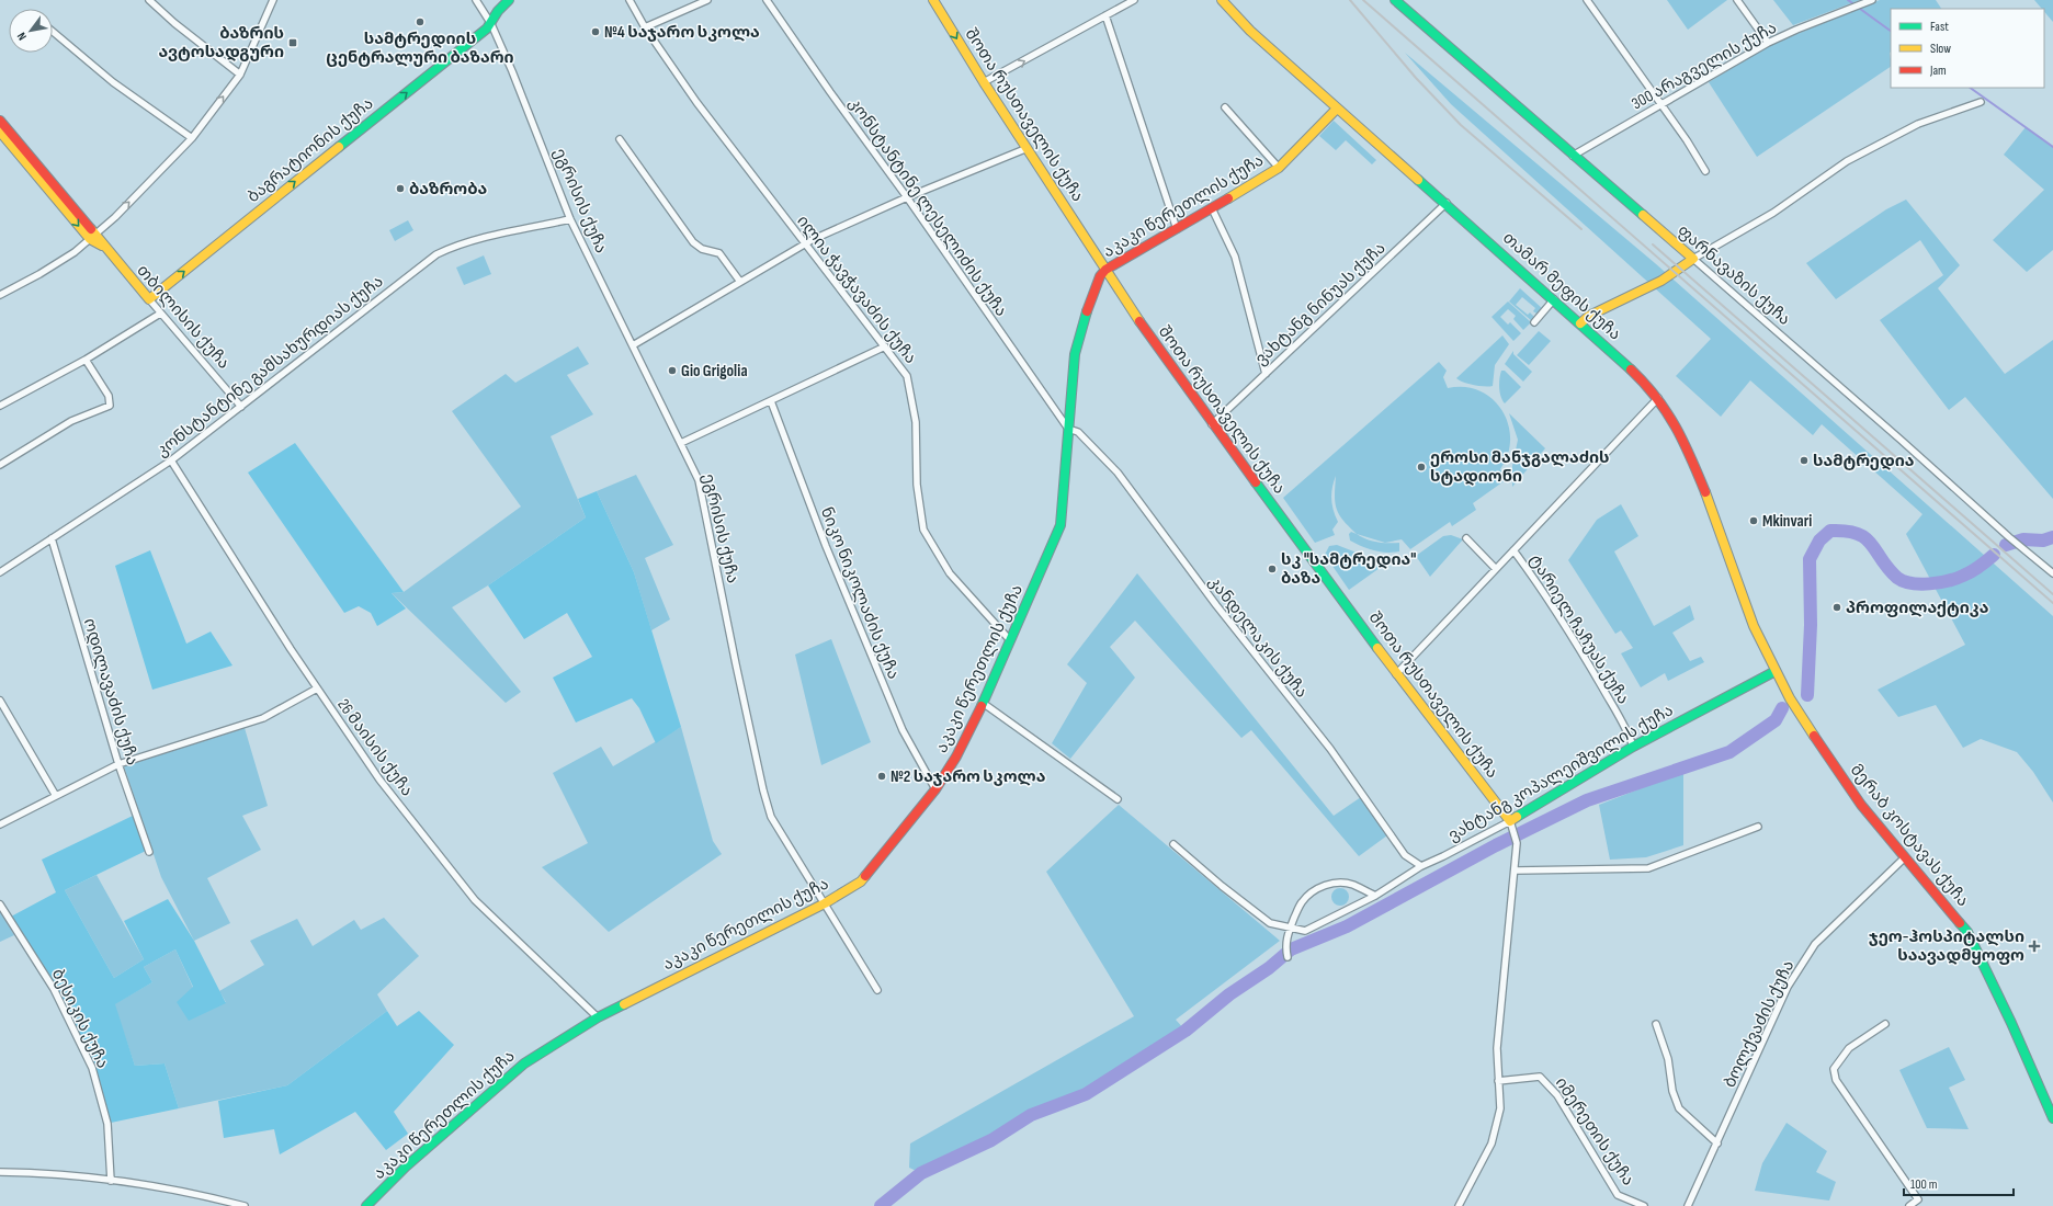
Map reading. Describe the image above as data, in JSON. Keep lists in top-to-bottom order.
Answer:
{
  "streets": {
    "street": [
      "300 არაგველის ქუჩა",
      "შოთა რუსთაველის ქუჩა",
      "ბაგრატიონის ქუჩა",
      "ეგრისის ქუჩა",
      "აკაკი წერეთლის ქუჩა",
      "კონსტანტინე ლესელიძის ქუჩა",
      "ფარნავაზის ქუჩა",
      "თამარ მეფის ქუჩა",
      "ილია ჭავჭავაძის ქუჩა",
      "ვახტანგ ნინუას ქუჩა",
      "თბილისის ქუჩა",
      "კონსტანტინე გამსახურდიას ქუჩა",
      "ნიკო ნიკოლაძის ქუჩა",
      "ტარიელ ჩაჩუას ქუჩა",
      "კანდელაკის ქუჩა",
      "ოდილავაძის ქუჩა",
      "26 მაისის ქუჩა",
      "ვახტანგ კოპალეიშვილის ქუჩა",
      "მერაბ კოსტავას ქუჩა",
      "ბესიკის ქუჩა",
      "ბოლქვაძის ქუჩა",
      "იმერეთის ქუჩა"
    ]
  },
  "crossings": [
    ["300 არაგველის ქუჩა", "ფარნავაზის ქუჩა"],
    ["შოთა რუსთაველის ქუჩა", "აკაკი წერეთლის ქუჩა"],
    ["შოთა რუსთაველის ქუჩა", "ვახტანგ ნინუას ქუჩა"],
    ["შოთა რუსთაველის ქუჩა", "ვახტანგ კოპალეიშვილის ქუჩა"],
    ["ბაგრატიონის ქუჩა", "ეგრისის ქუჩა"],
    ["ბაგრატიონის ქუჩა", "თბილისის ქუჩა"],
    ["ეგრისის ქუჩა", "აკაკი წერეთლის ქუჩა"],
    ["ეგრისის ქუჩა", "კონსტანტინე გამსახურდიას ქუჩა"],
    ["აკაკი წერეთლის ქუჩა", "კონსტანტინე ლესელიძის ქუჩა"],
    ["აკაკი წერეთლის ქუჩა", "თამარ მეფის ქუჩა"],
    ["აკაკი წერეთლის ქუჩა", "ილია ჭავჭავაძის ქუჩა"],
    ["აკაკი წერეთლის ქუჩა", "ნიკო ნიკოლაძის ქუჩა"],
    ["აკაკი წერეთლის ქუჩა", "კანდელაკის ქუჩა"],
    ["აკაკი წერეთლის ქუჩა", "26 მაისის ქუჩა"],
    ["კონსტანტინე ლესელიძის ქუჩა", "კანდელაკის ქუჩა"],
    ["თამარ მეფის ქუჩა", "ვახტანგ ნინუას ქუჩა"],
    ["თამარ მეფის ქუჩა", "ვახტანგ კოპალეიშვილის ქუჩა"],
    ["თამარ მეფის ქუჩა", "მერაბ კოსტავას ქუჩა"],
    ["თბილისის ქუჩა", "კონსტანტინე გამსახურდიას ქუჩა"],
    ["კონსტანტინე გამსახურდიას ქუჩა", "ოდილავაძის ქუჩა"],
    ["კონსტანტინე გამსახურდიას ქუჩა", "26 მაისის ქუჩა"],
    ["ტარიელ ჩაჩუას ქუჩა", "ვახტანგ კოპალეიშვილის ქუჩა"],
    ["კანდელაკის ქუჩა", "ვახტანგ კოპალეიშვილის ქუჩა"],
    ["ვახტანგ კოპალეიშვილის ქუჩა", "მერაბ კოსტავას ქუჩა"],
    ["მერაბ კოსტავას ქუჩა", "ბოლქვაძის ქუჩა"]
  ],
  "one_way": ["ბაგრატიონის ქუჩა"],
  "places": {
    "other": [
      "სამტრედიის ცენტრალური ბაზარი",
      "№4 საჯარო სკოლა",
      "ბაზრობა",
      "Gio Grigolia",
      "სამტრედია",
      "ეროსი მანჯგალაძის სტადიონი",
      "Mkinvari",
      "სკ \"სამტრედია\" ბაზა",
      "პროფილაქტიკა",
      "№2 საჯარო სკოლა"
    ],
    "transit": ["ბაზრის ავტოსადგური"],
    "health": ["ჯეო-ჰოსპიტალსი საავადმყოფო"]
  },
  "legend": ["Fast", "Slow", "Jam"],
  "scale_bar": "100 m",
  "north": "bottom left"
}
